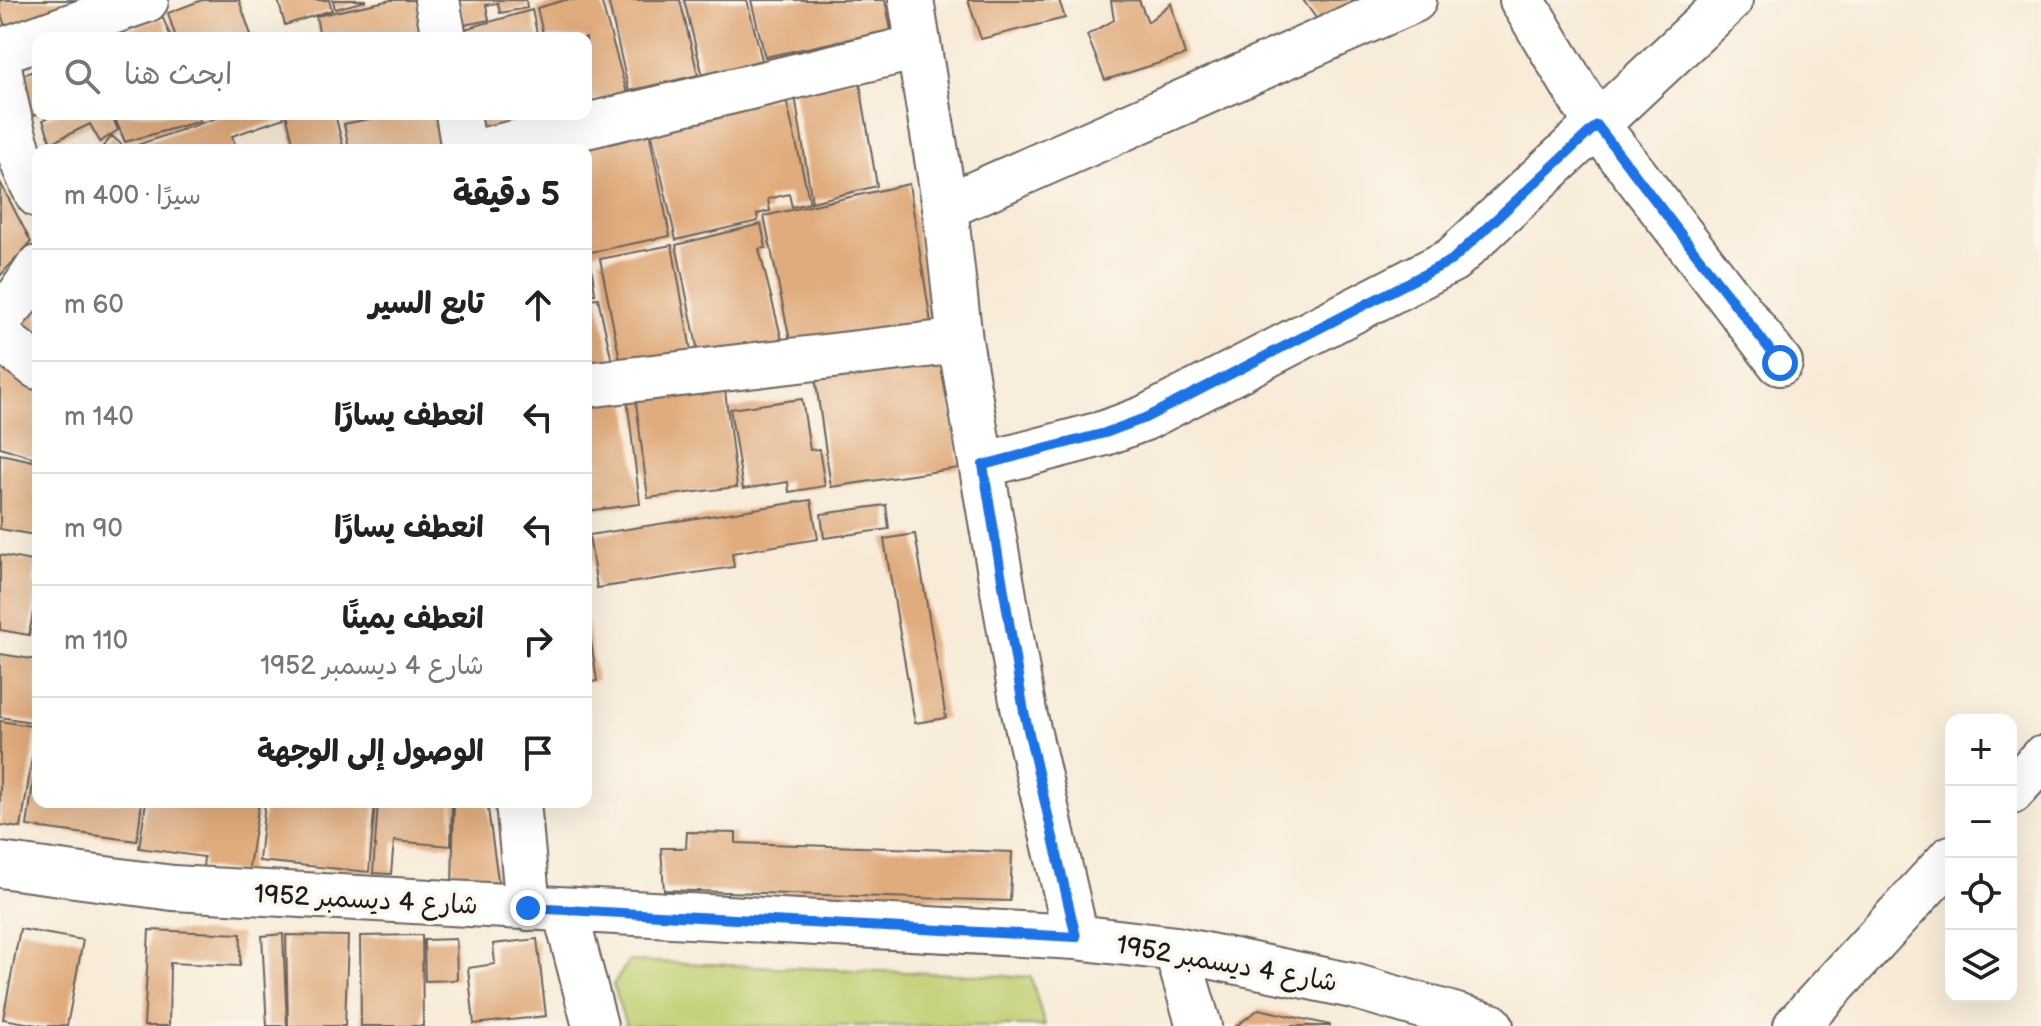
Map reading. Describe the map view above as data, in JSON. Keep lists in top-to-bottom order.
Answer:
{
  "streets": {
    "street": ["شارع 4 ديسمبر 1952"]
  },
  "page": {
    "search": "ابحث هنا",
    "heading": ["5 دقيقة", "سيرًا · 400 m"],
    "list": [
      ["تابع السير", "60 m"],
      ["انعطف يسارًا", "140 m"],
      ["انعطف يسارًا", "90 m"],
      ["انعطف يمينًا", "شارع 4 ديسمبر 1952", "110 m"],
      "الوصول إلى الوجهة"
    ],
    "map_buttons": ["+", "−"]
  }
}
